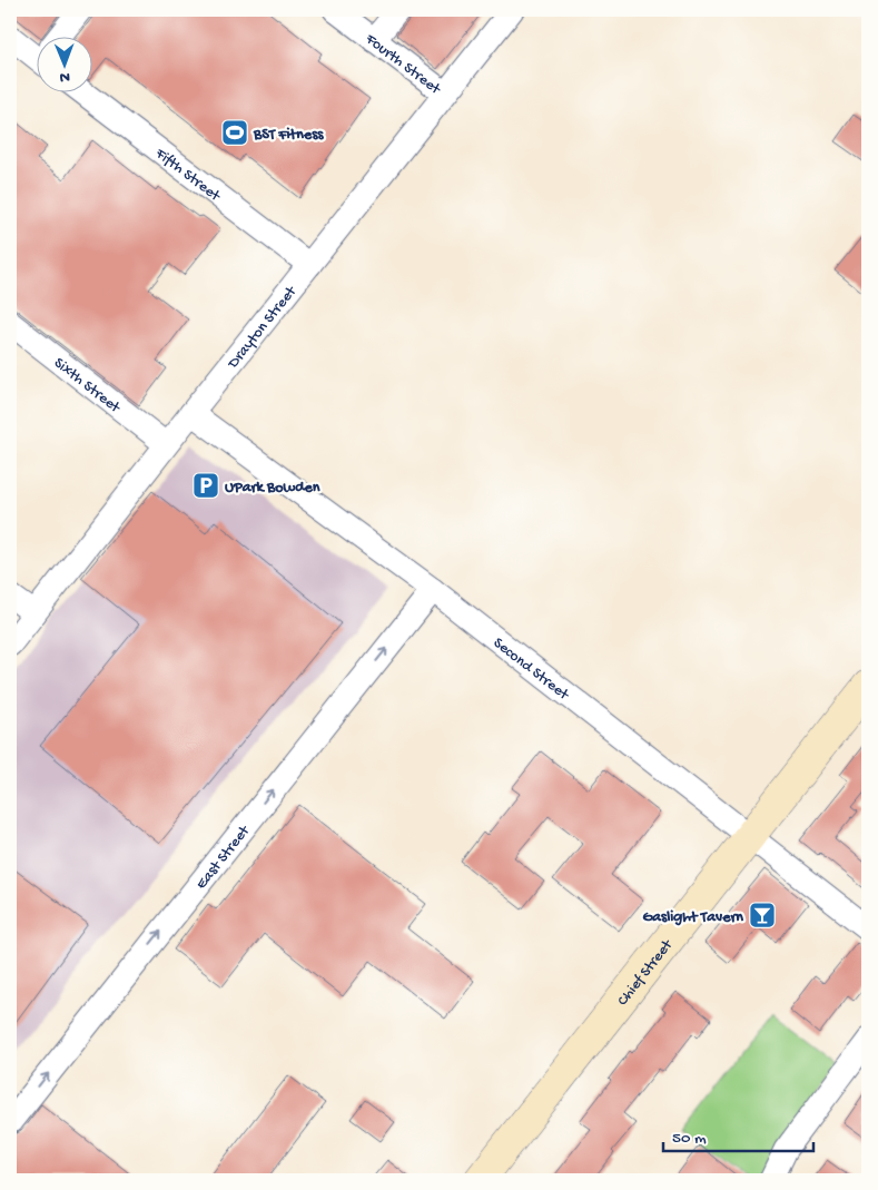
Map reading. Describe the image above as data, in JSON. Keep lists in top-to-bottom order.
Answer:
{
  "streets": {
    "street": [
      "Fourth Street",
      "Fifth Street",
      "Drayton Street",
      "Sixth Street",
      "Second Street",
      "East Street",
      "Chief Street"
    ]
  },
  "crossings": [
    ["Fourth Street", "Drayton Street"],
    ["Fifth Street", "Drayton Street"],
    ["Drayton Street", "Sixth Street"],
    ["Drayton Street", "Second Street"],
    ["Second Street", "East Street"],
    ["Second Street", "Chief Street"]
  ],
  "one_way": ["East Street"],
  "places": {
    "sports": ["BST Fitness"],
    "parking": ["UPark Bowden"],
    "bar": ["Gaslight Tavern"]
  },
  "scale_bar": "50 m",
  "north": "bottom"
}
